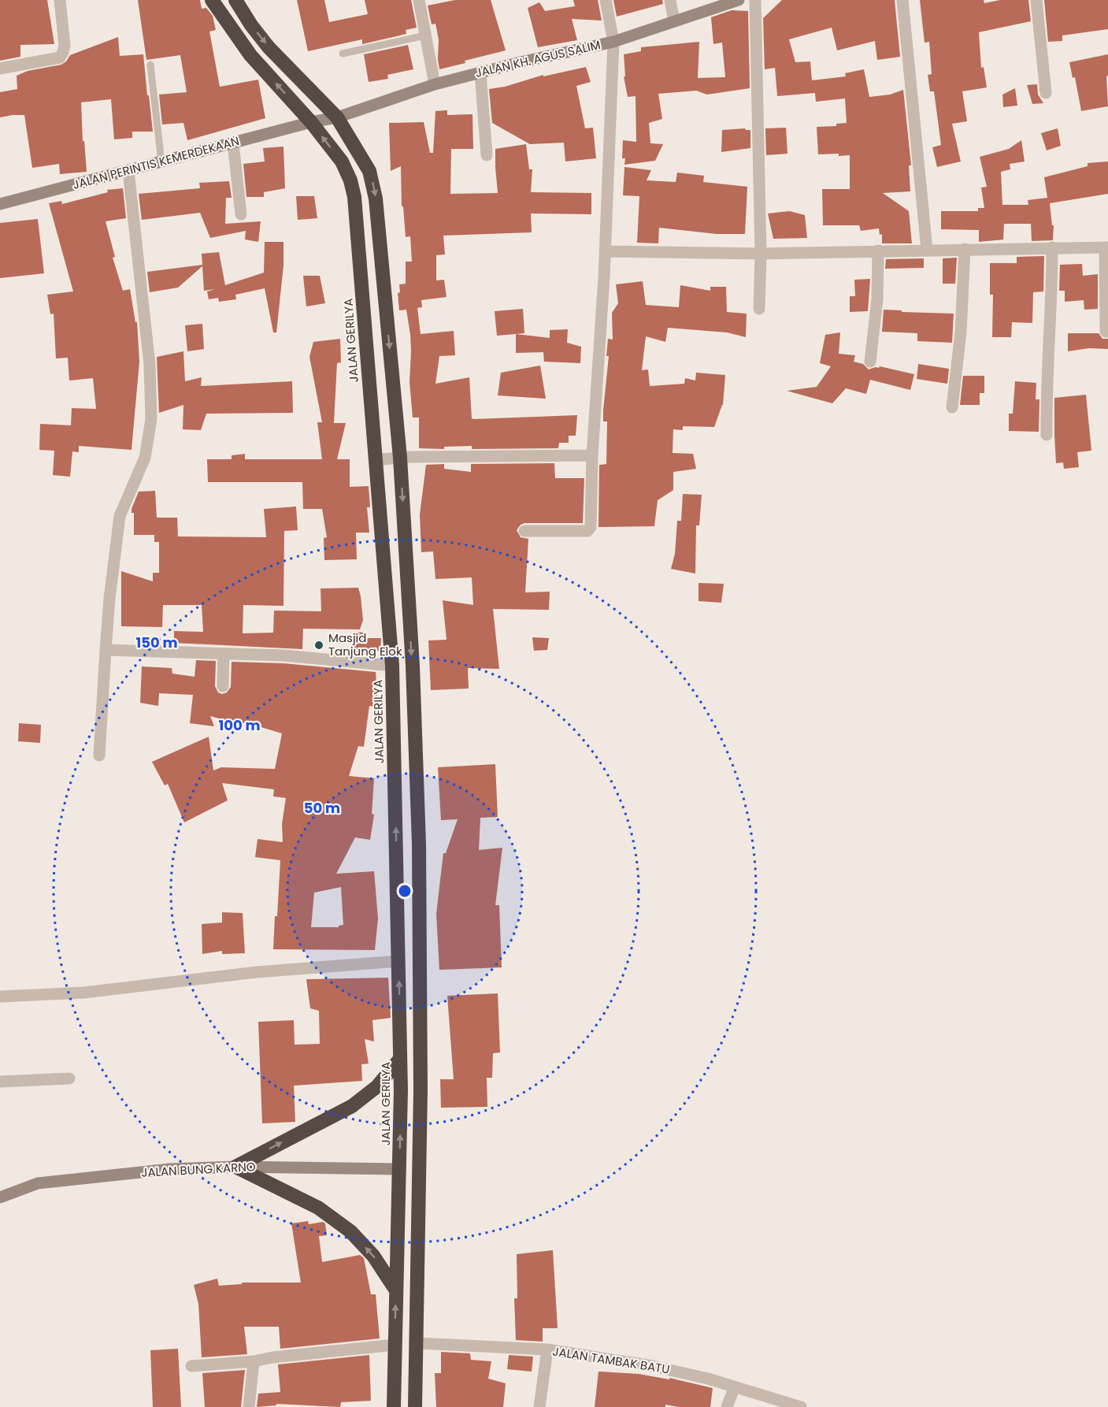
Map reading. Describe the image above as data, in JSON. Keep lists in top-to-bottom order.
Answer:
{
  "streets": {
    "highway": ["JALAN GERILYA"],
    "main road": ["JALAN KH. AGUS SALIM", "JALAN PERINTIS KEMERDEKAAN", "JALAN BUNG KARNO"],
    "street": ["JALAN TAMBAK BATU"]
  },
  "crossings": [
    ["JALAN KH. AGUS SALIM", "JALAN PERINTIS KEMERDEKAAN"],
    ["JALAN PERINTIS KEMERDEKAAN", "JALAN GERILYA"],
    ["JALAN GERILYA", "JALAN BUNG KARNO"]
  ],
  "places": ["Masjid Tanjung Elok"],
  "rings": ["150 m", "100 m", "50 m"]
}
